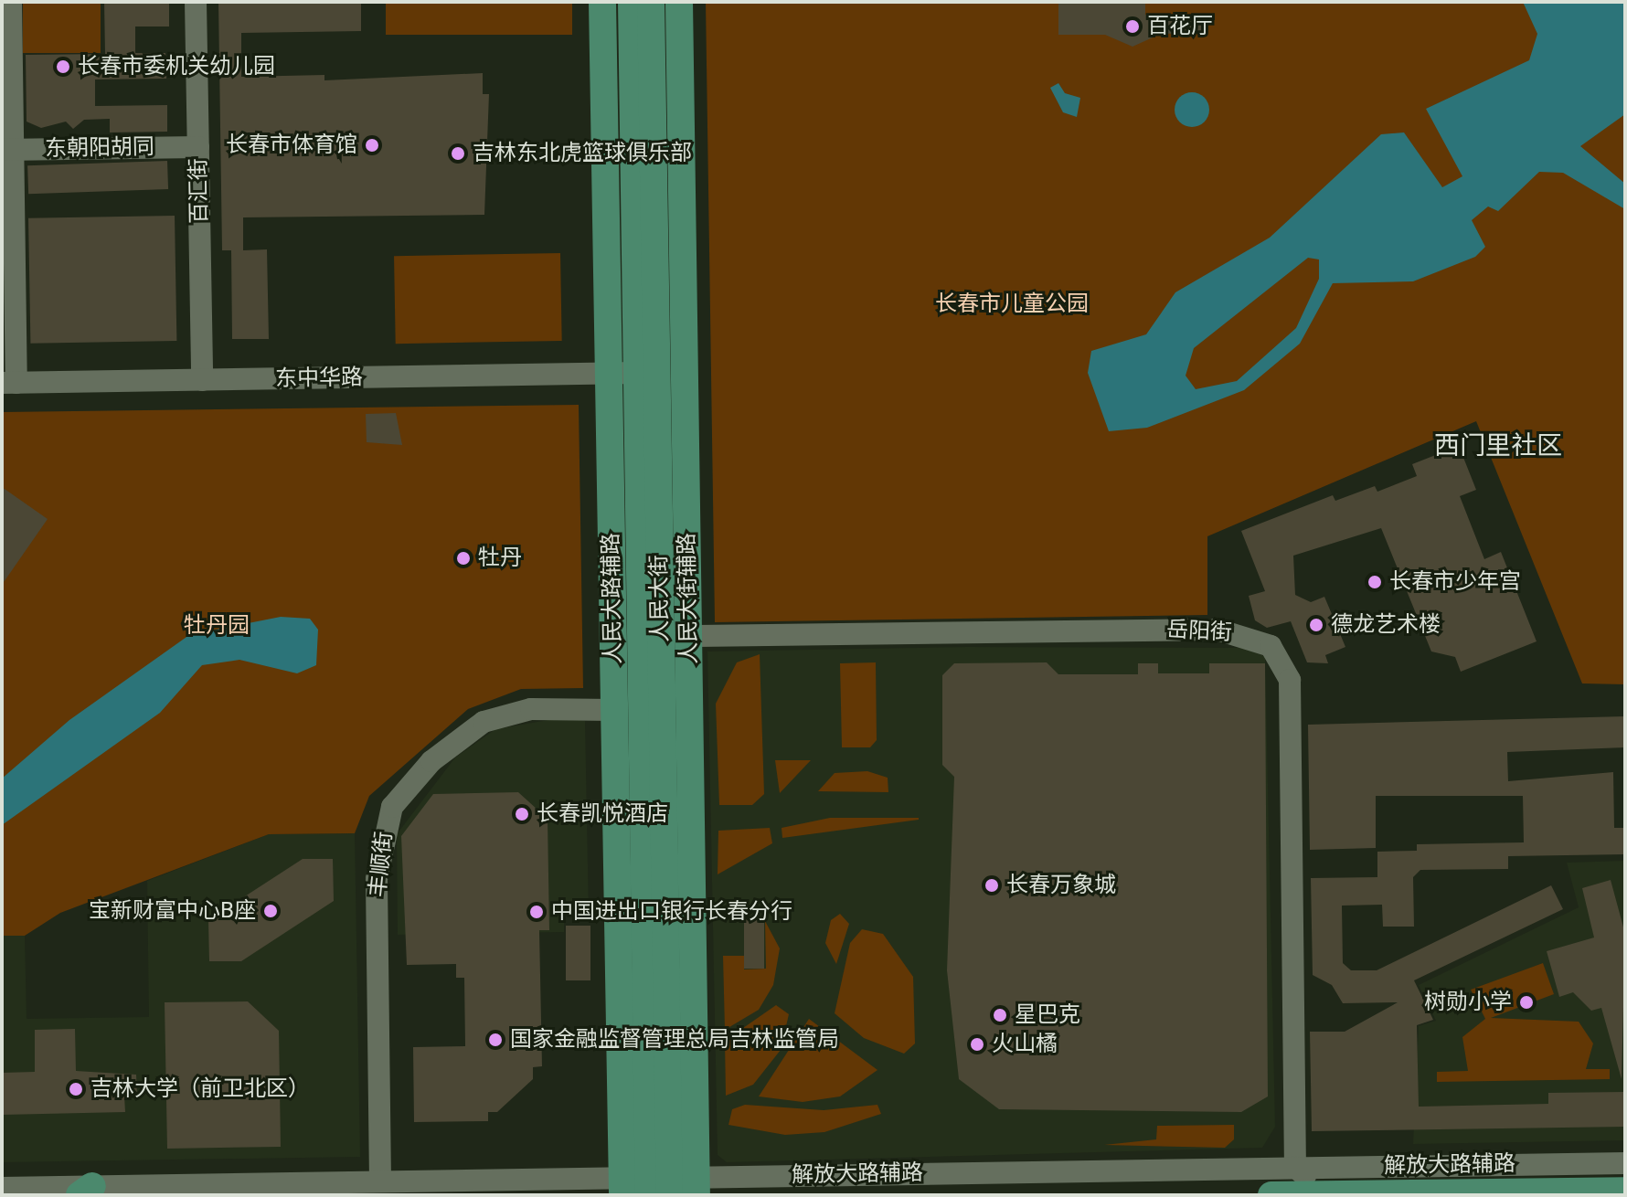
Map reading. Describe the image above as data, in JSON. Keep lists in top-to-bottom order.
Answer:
{
  "streets": {
    "main road": ["人民大路辅路", "人民大街", "人民大街辅路"],
    "street": [
      "东朝阳胡同",
      "百汇街",
      "东中华路",
      "岳阳街",
      "丰顺街",
      "解放大路辅路"
    ]
  },
  "crossings": [
    ["东朝阳胡同", "百汇街"],
    ["百汇街", "东中华路"],
    ["东中华路", "人民大路辅路"],
    ["东中华路", "人民大街"],
    ["人民大路辅路", "人民大街"],
    ["人民大路辅路", "人民大街辅路"],
    ["人民大路辅路", "丰顺街"],
    ["人民大路辅路", "解放大路辅路"],
    ["人民大街", "人民大街辅路"],
    ["人民大街", "解放大路辅路"],
    ["人民大街辅路", "岳阳街"],
    ["人民大街辅路", "解放大路辅路"],
    ["岳阳街", "解放大路辅路"],
    ["丰顺街", "解放大路辅路"]
  ],
  "districts": ["西门里社区"],
  "parks": ["长春市儿童公园", "牡丹园"],
  "places": [
    "百花厅",
    "长春市委机关幼儿园",
    "长春市体育馆",
    "吉林东北虎篮球俱乐部",
    "牡丹",
    "长春市少年宫",
    "德龙艺术楼",
    "长春凯悦酒店",
    "长春万象城",
    "宝新财富中心B座",
    "中国进出口银行长春分行",
    "树勋小学",
    "星巴克",
    "国家金融监督管理总局吉林监管局",
    "火山橘",
    "吉林大学（前卫北区）"
  ]
}
